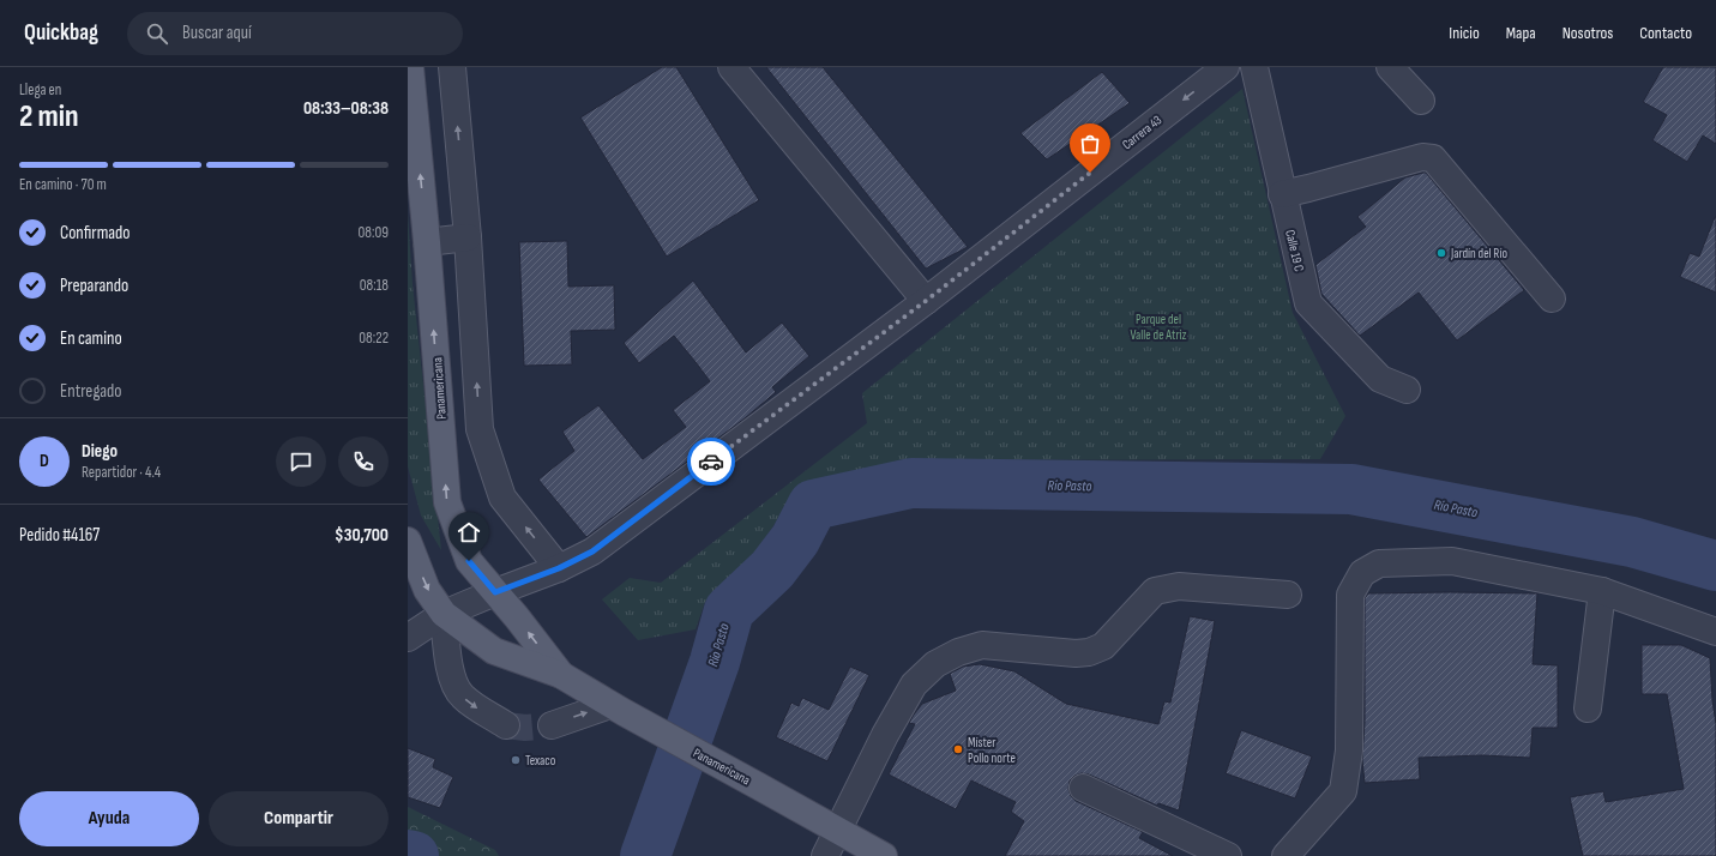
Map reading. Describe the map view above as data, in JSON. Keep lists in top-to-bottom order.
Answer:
{
  "streets": {
    "main road": ["Panamericana"],
    "street": ["Carrera 43", "Calle 19 C"]
  },
  "crossings": [
    ["Carrera 43", "Panamericana"]
  ],
  "one_way": ["Carrera 43"],
  "water": ["Río Pasto"],
  "parks": ["Parque del Valle de Atriz"],
  "places": ["Jardín del Río", "Míster Pollo norte", "Texaco"],
  "page": {
    "header": "Quickbag",
    "search": "Buscar aquí",
    "nav": [
      "Inicio",
      "Mapa",
      "Nosotros",
      "Contacto"
    ],
    "heading": ["2 min", "Llega en", "08:33–08:38"],
    "panel": [
      "Diego",
      "Repartidor · 4.4",
      "Pedido #4167",
      "$30,700"
    ],
    "bar": "En camino · 70 m",
    "list": [
      ["Confirmado", "08:09"],
      ["Preparando", "08:18"],
      ["En camino", "08:22"],
      "Entregado"
    ],
    "round": "D",
    "buttons": ["Ayuda", "Compartir"]
  }
}
